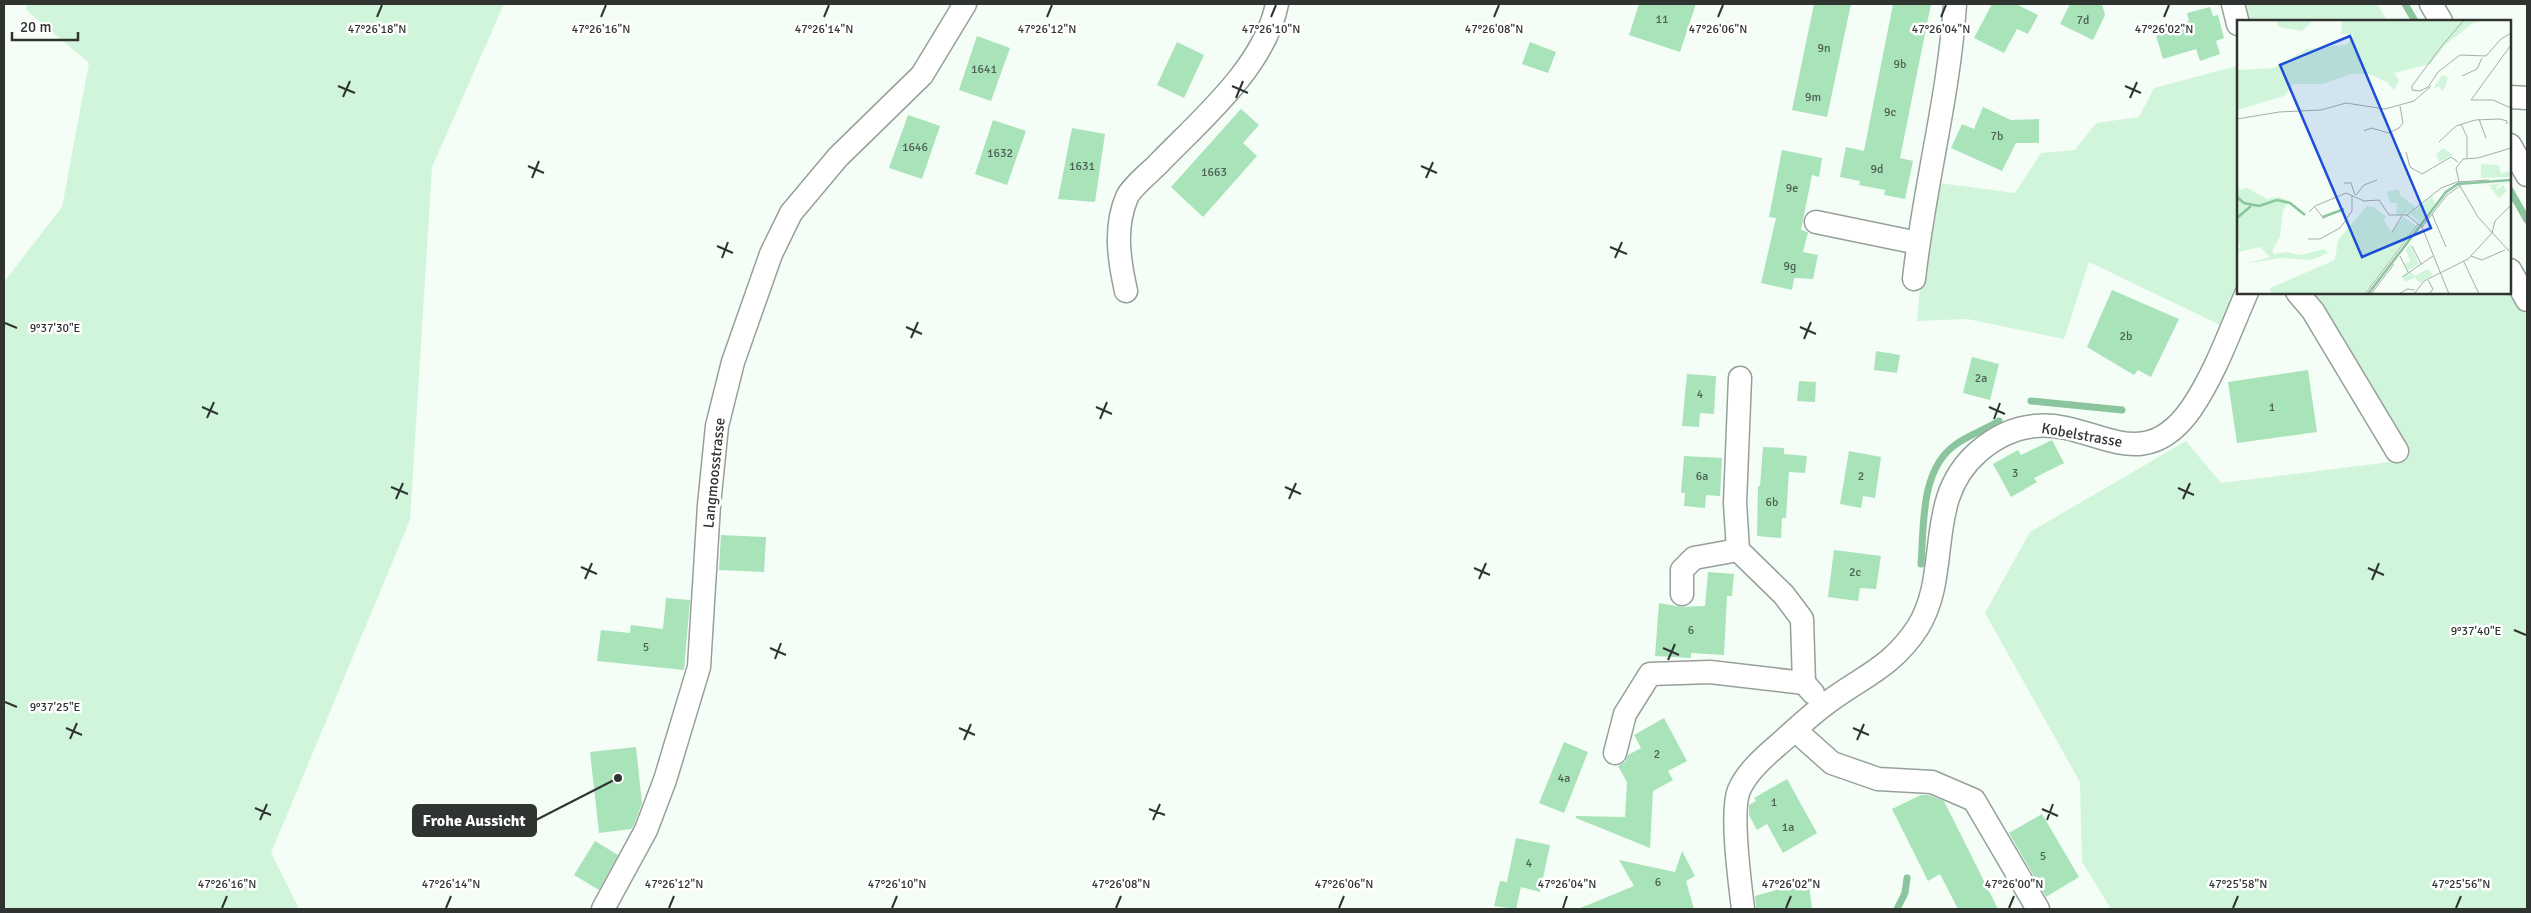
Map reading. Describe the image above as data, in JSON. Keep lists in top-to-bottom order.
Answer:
{
  "streets": {
    "street": ["Kobelstrasse", "Langmoosstrasse"]
  },
  "places": ["Frohe Aussicht"],
  "house_numbers": [
    "11",
    "7d",
    "9n",
    "9b",
    "1641",
    "9m",
    "9c",
    "7b",
    "1646",
    "1632",
    "1631",
    "9d",
    "1663",
    "9e",
    "9g",
    "2b",
    "2a",
    "4",
    "1",
    "3",
    "6a",
    "2",
    "6b",
    "2c",
    "6",
    "5",
    "2",
    "4a",
    "1",
    "1a",
    "5",
    "4",
    "6"
  ],
  "scale_bar": "20 m",
  "coordinates": [
    "47°26'18\"N",
    "47°26'02\"N",
    "47°26'16\"N",
    "47°26'14\"N",
    "47°26'12\"N",
    "47°26'10\"N",
    "47°26'08\"N",
    "47°26'06\"N",
    "47°26'04\"N",
    "9°37'30\"E",
    "9°37'40\"E",
    "9°37'25\"E",
    "47°26'00\"N",
    "47°25'58\"N",
    "47°25'56\"N"
  ]
}
